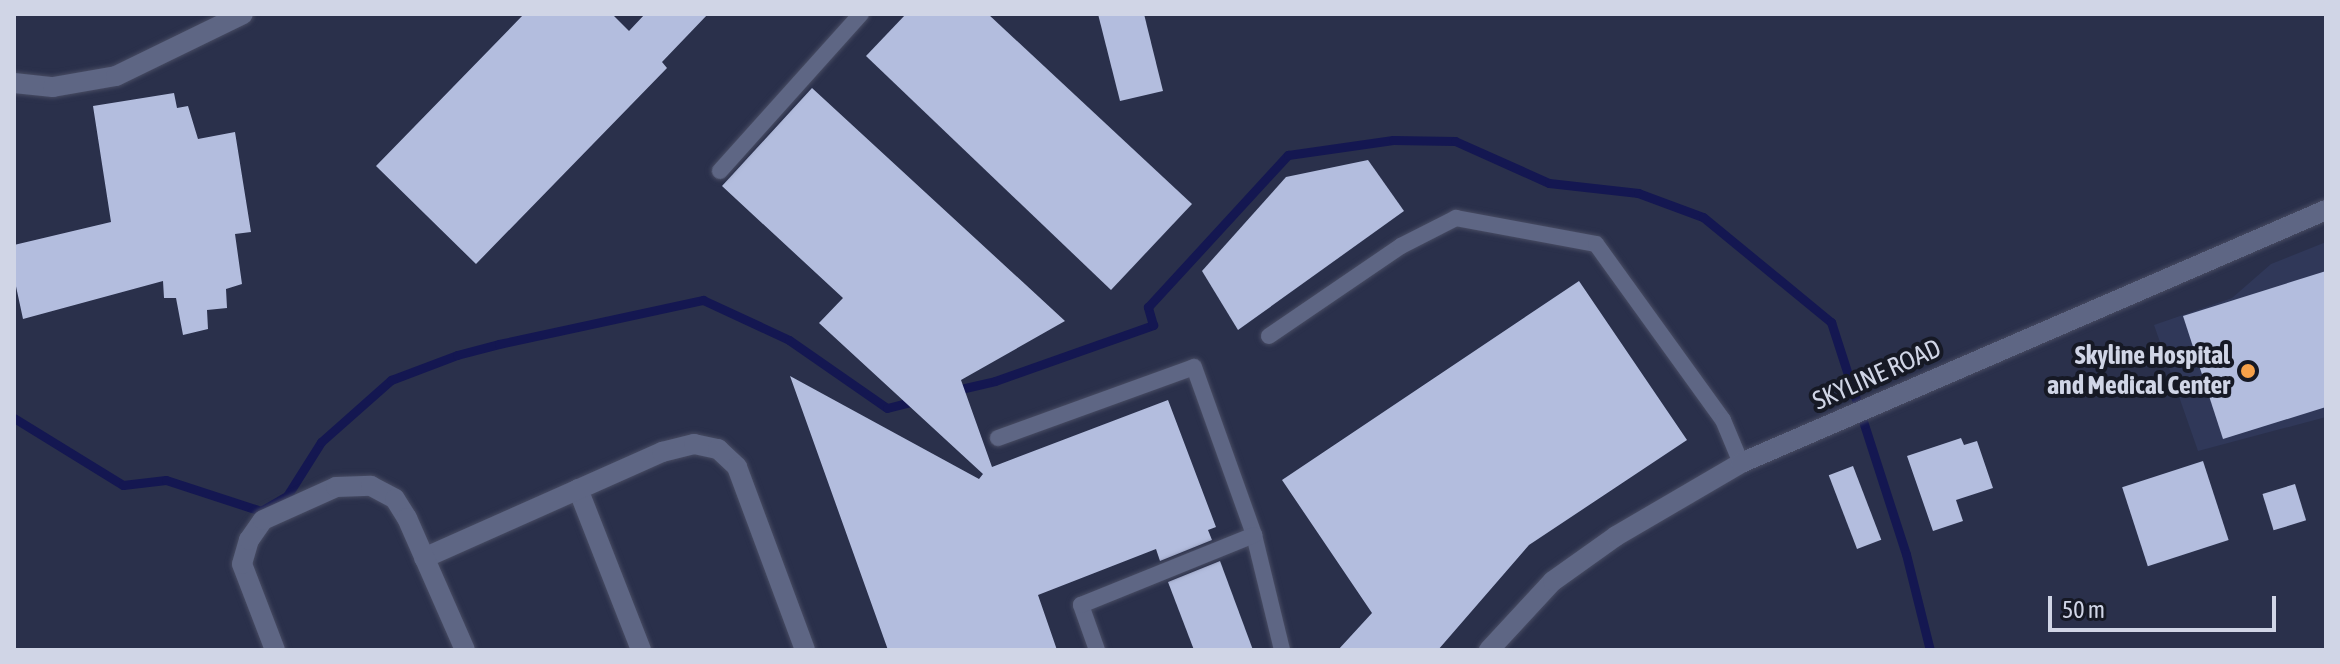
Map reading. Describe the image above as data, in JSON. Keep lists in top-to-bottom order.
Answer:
{
  "streets": {
    "street": ["SKYLINE ROAD"]
  },
  "places": ["Skyline Hospital and Medical Center"],
  "scale_bar": "50 m"
}
